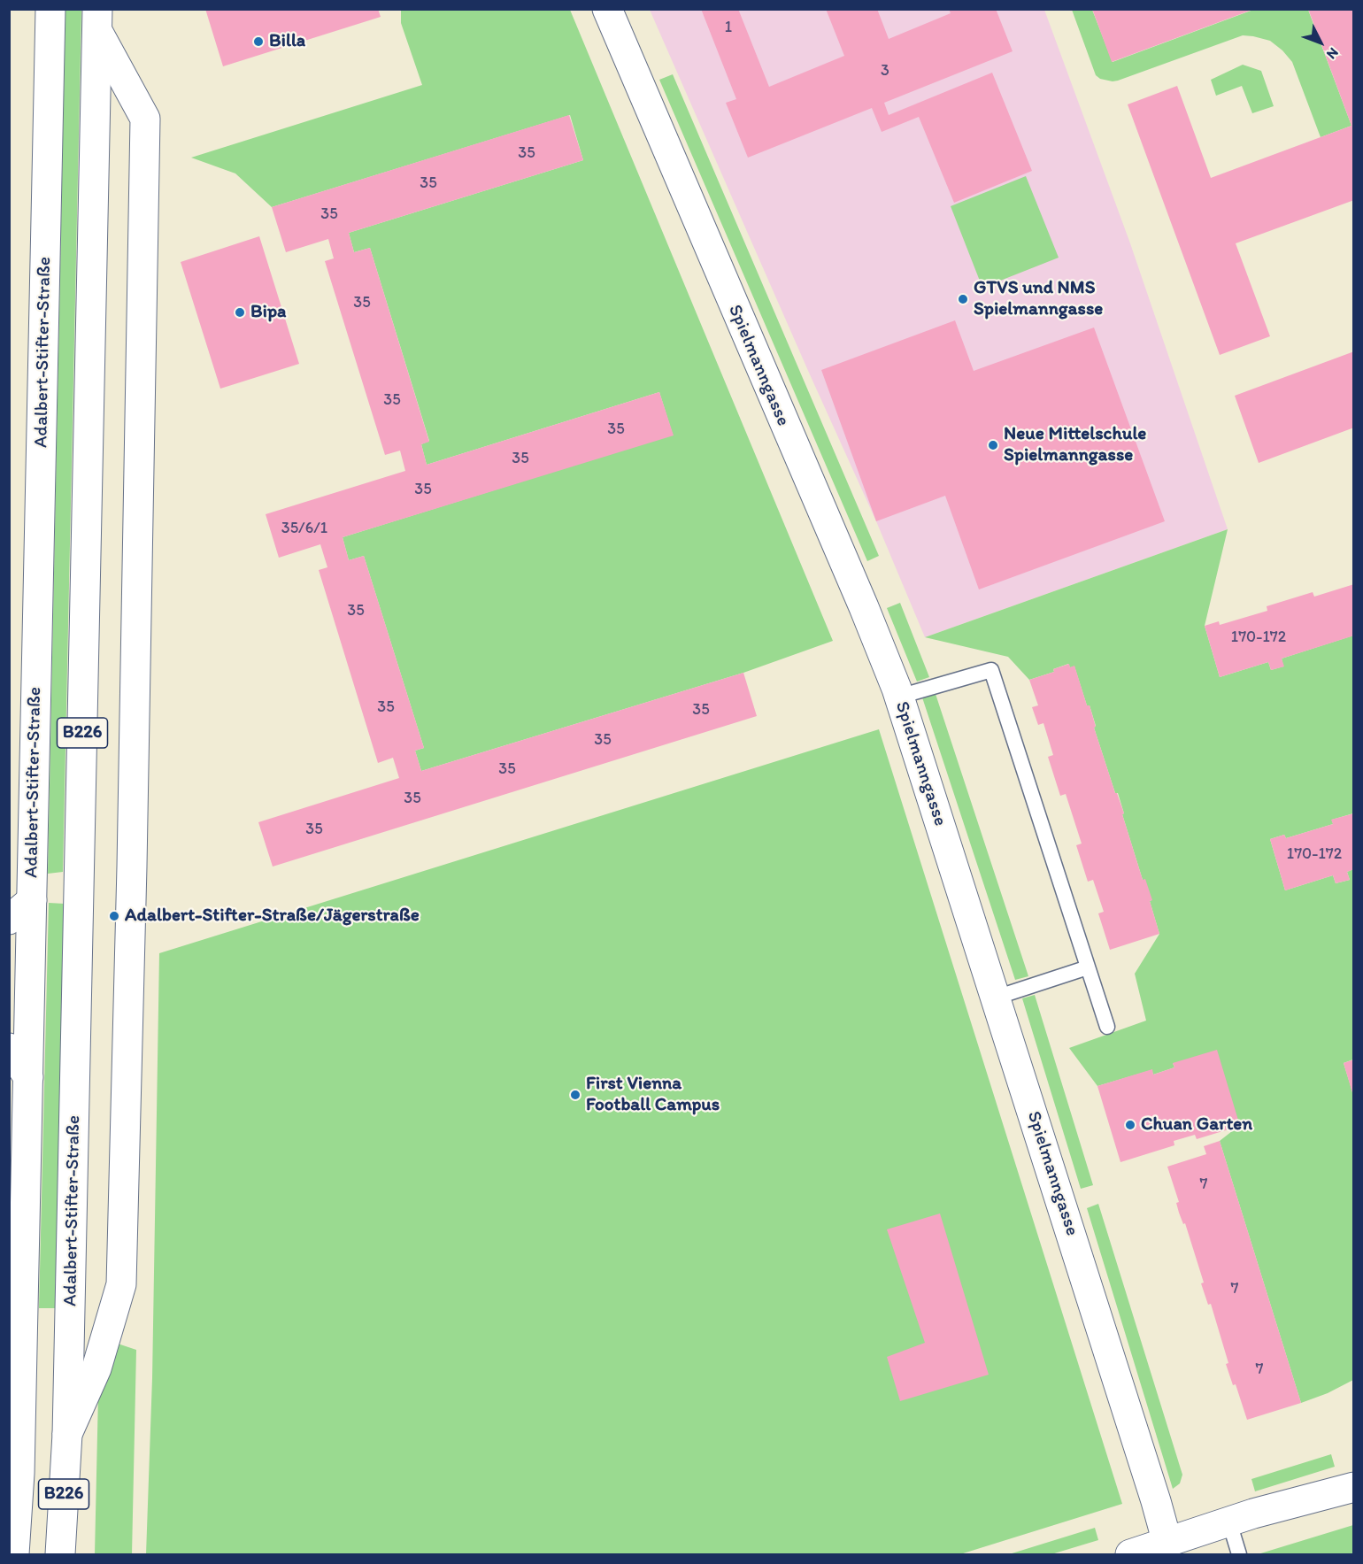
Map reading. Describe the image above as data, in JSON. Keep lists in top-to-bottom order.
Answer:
{
  "streets": {
    "main road": ["Adalbert-Stifter-Straße", "Spielmanngasse", "B226"]
  },
  "places": [
    "Billa",
    "GTVS und NMS Spielmanngasse",
    "Bipa",
    "Neue Mittelschule Spielmanngasse",
    "Adalbert-Stifter-Straße/Jägerstraße",
    "First Vienna Football Campus",
    "Chuan Garten"
  ],
  "house_numbers": [
    "1",
    "3",
    "35",
    "35",
    "35",
    "35",
    "35",
    "35",
    "35",
    "35",
    "35/6/1",
    "35",
    "170-172",
    "35",
    "35",
    "35",
    "35",
    "35",
    "35",
    "170-172",
    "7",
    "7",
    "7"
  ],
  "north": "bottom right"
}
